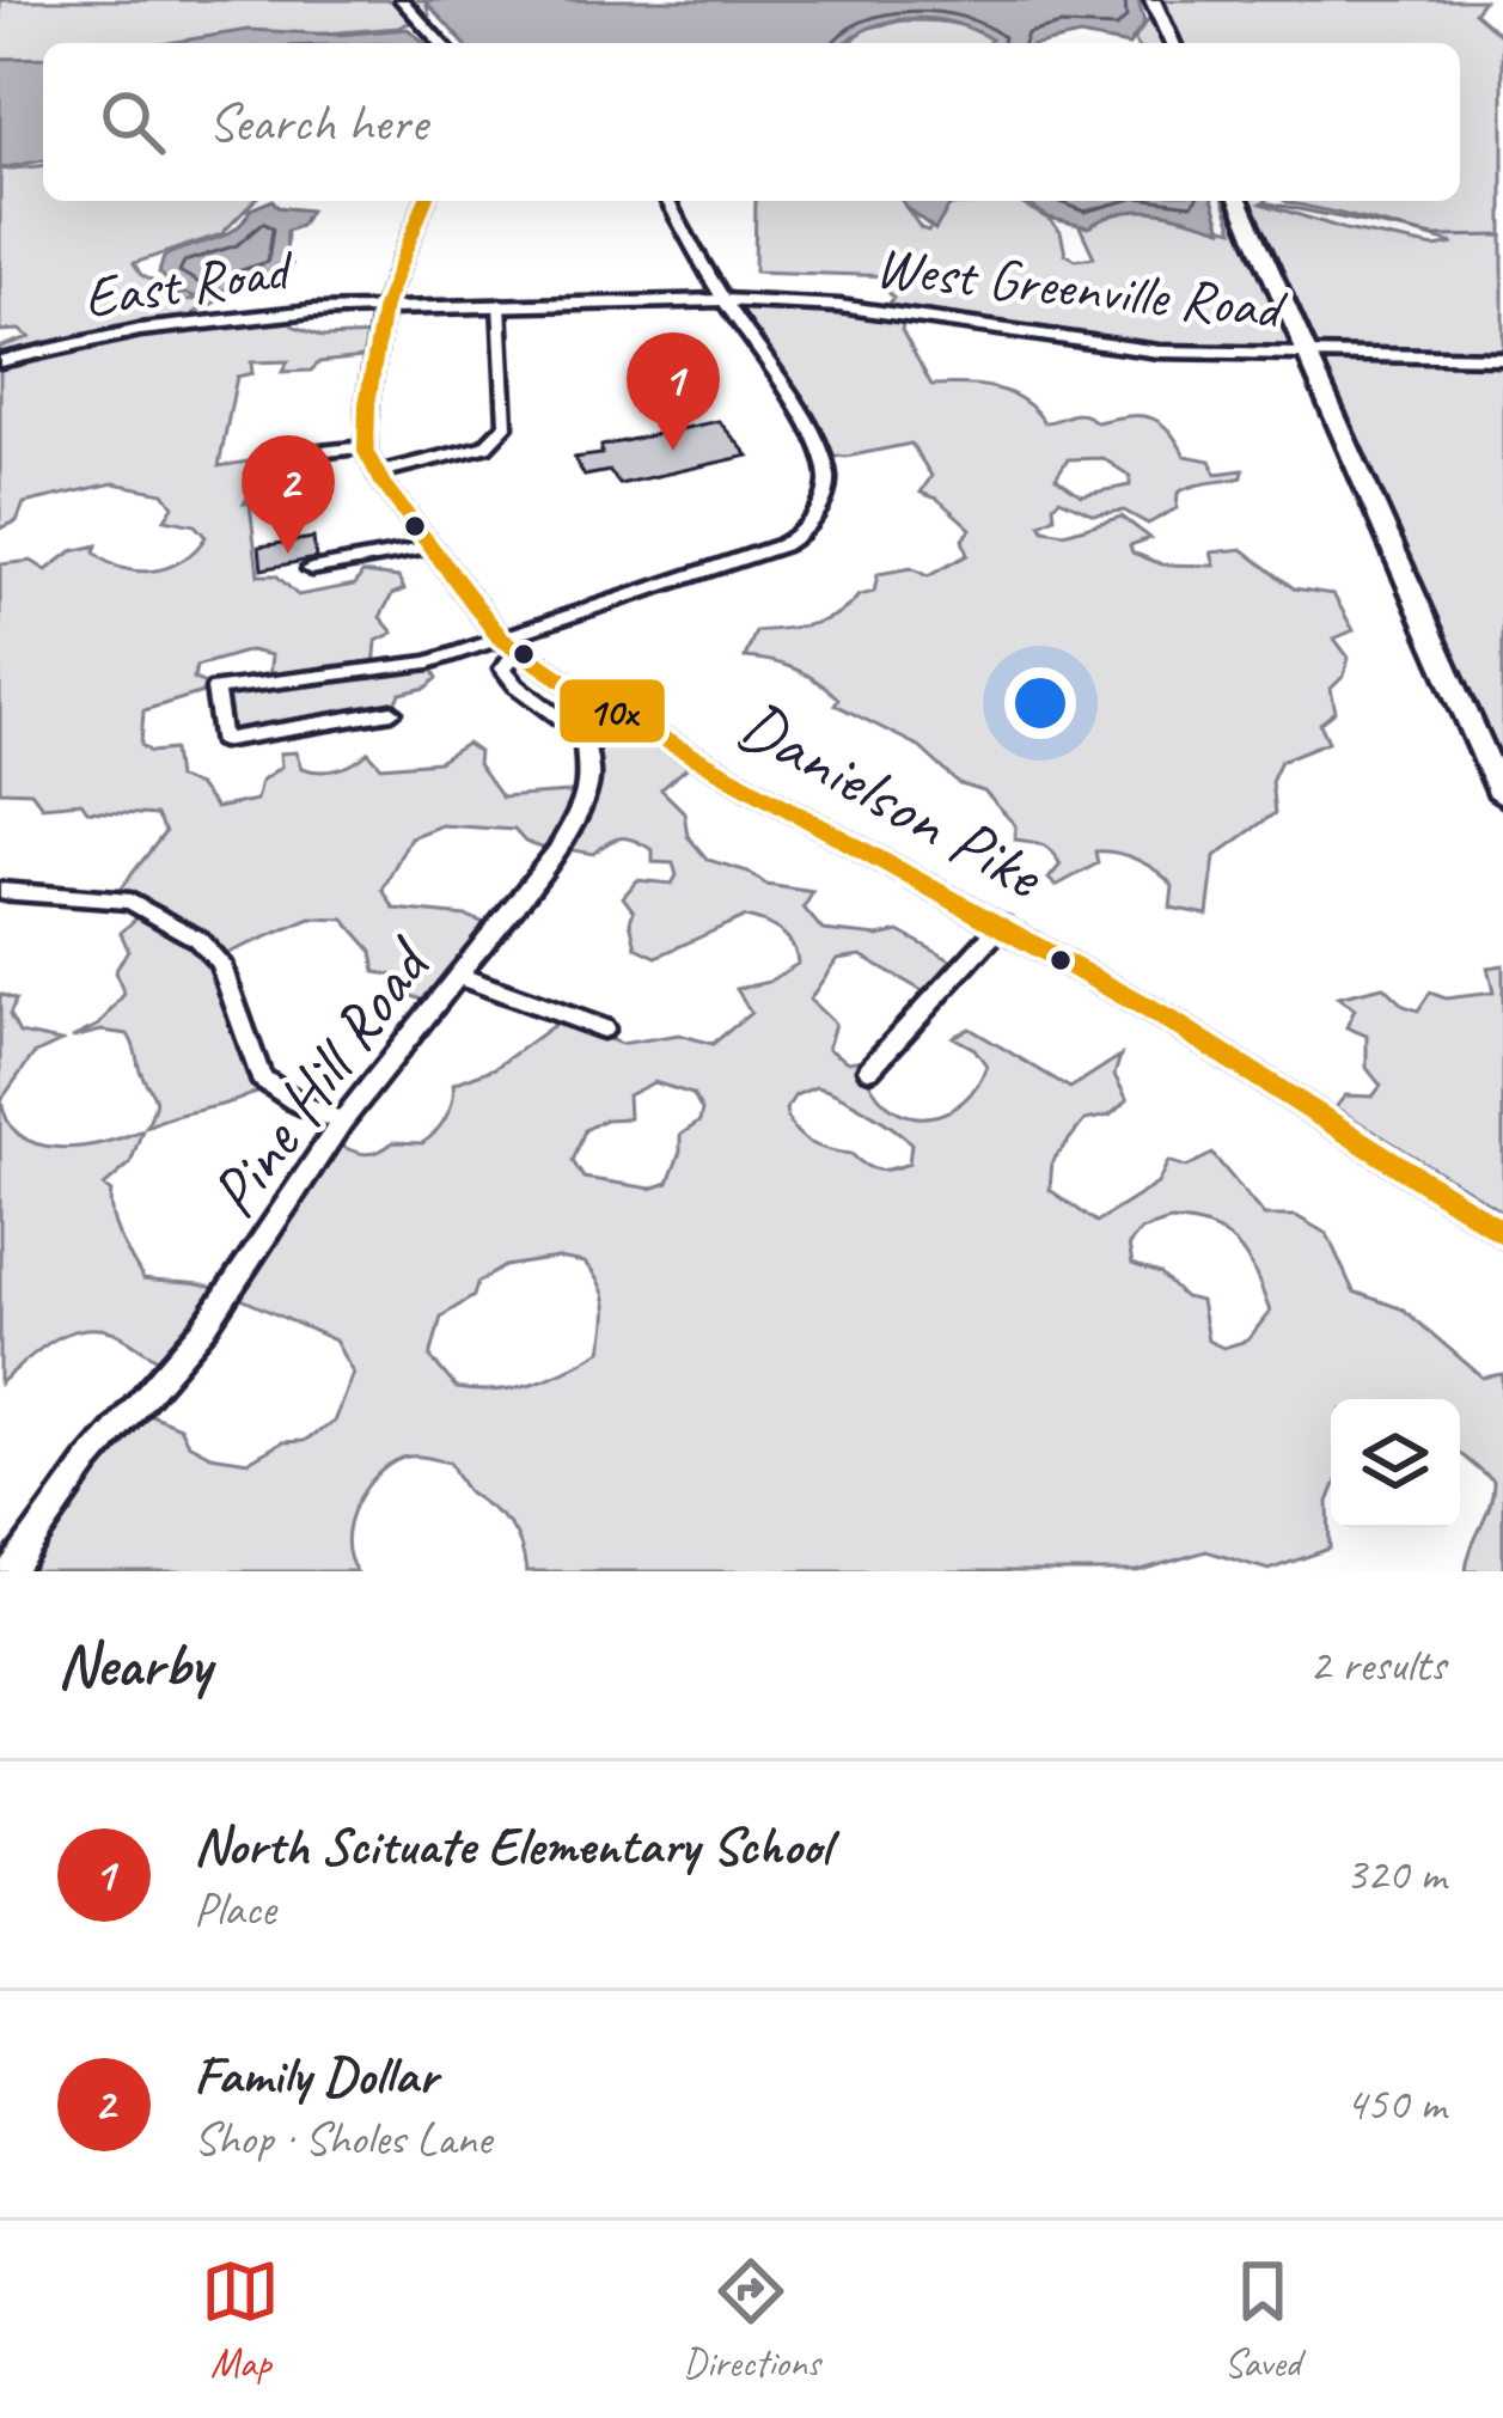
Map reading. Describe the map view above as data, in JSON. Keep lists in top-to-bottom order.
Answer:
{
  "streets": {
    "main road": ["East Road", "West Greenville Road", "Danielson Pike"],
    "street": ["Pine Hill Road"]
  },
  "crossings": [
    ["East Road", "West Greenville Road"],
    ["East Road", "Danielson Pike"],
    ["West Greenville Road", "Danielson Pike"],
    ["Danielson Pike", "Pine Hill Road"]
  ],
  "lines": ["transit line 10x"],
  "page": {
    "search": "Search here",
    "pins": ["1", "2"],
    "heading": ["Nearby", "2 results"],
    "list": [
      {
        "mark": "1",
        "name": "North Scituate Elementary School",
        "note": "Place",
        "value": "320 m"
      },
      {
        "mark": "2",
        "name": "Family Dollar",
        "note": "Shop · Sholes Lane",
        "value": "450 m"
      }
    ],
    "nav": ["Map", "Directions", "Saved"]
  }
}
